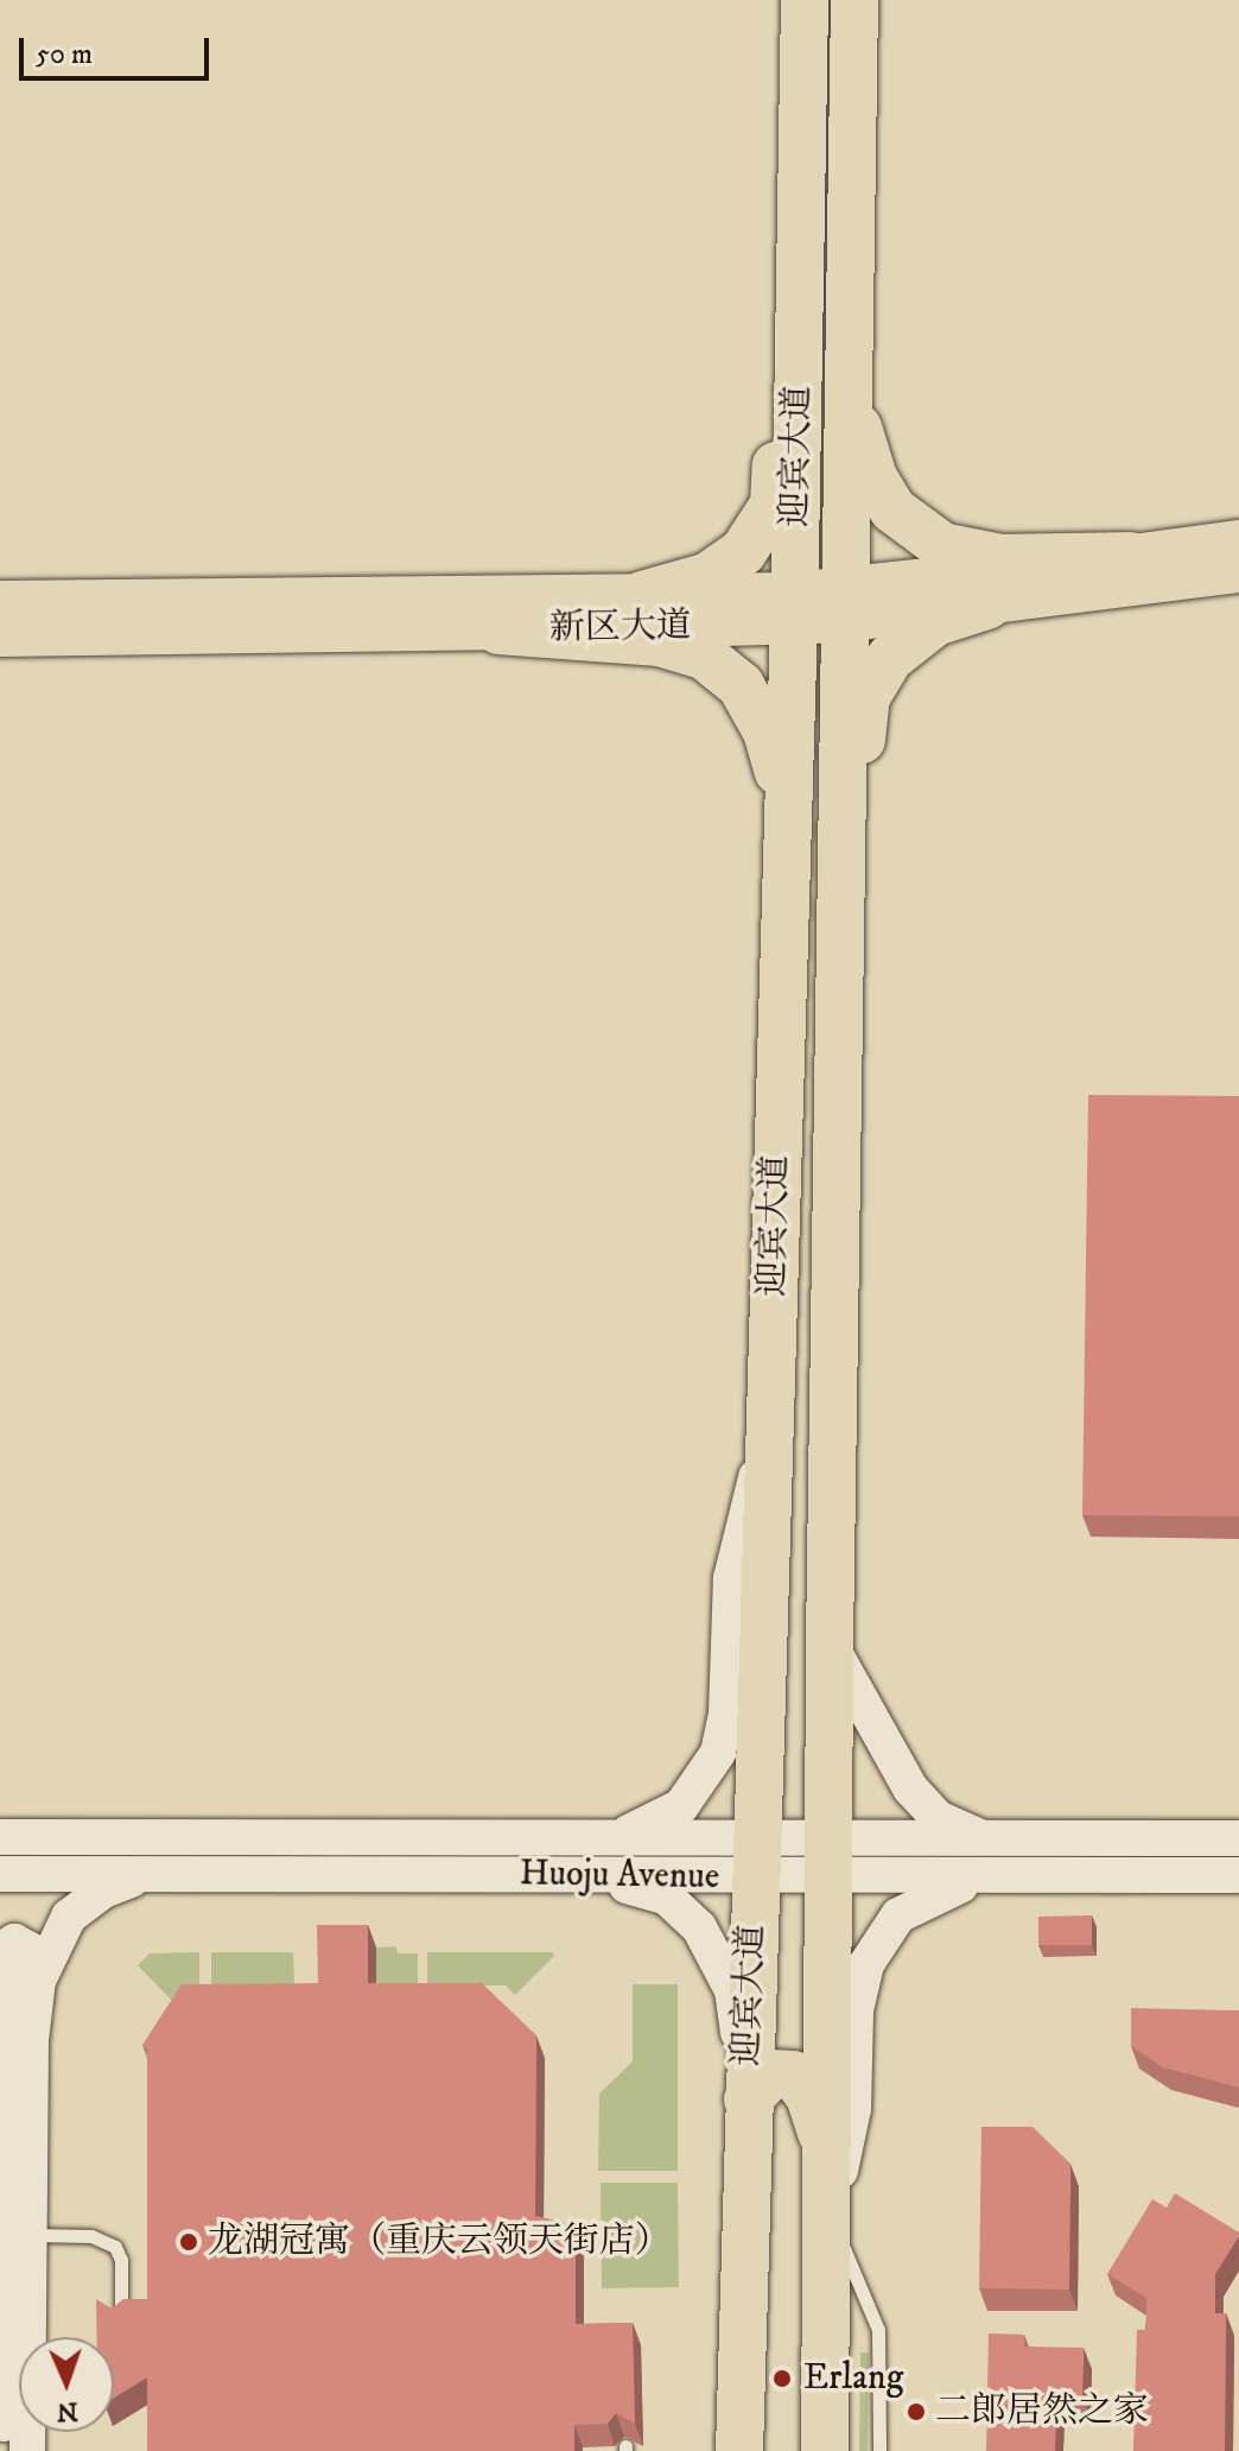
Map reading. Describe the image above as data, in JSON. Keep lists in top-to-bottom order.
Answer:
{
  "streets": {
    "highway": ["迎宾大道"],
    "main road": ["新区大道", "Huoju Avenue"]
  },
  "crossings": [
    ["迎宾大道", "新区大道"],
    ["迎宾大道", "Huoju Avenue"]
  ],
  "places": ["龙湖冠寓（重庆云领天街店）", "Erlang", "二郎居然之家"],
  "scale_bar": "50 m",
  "north": "bottom"
}
